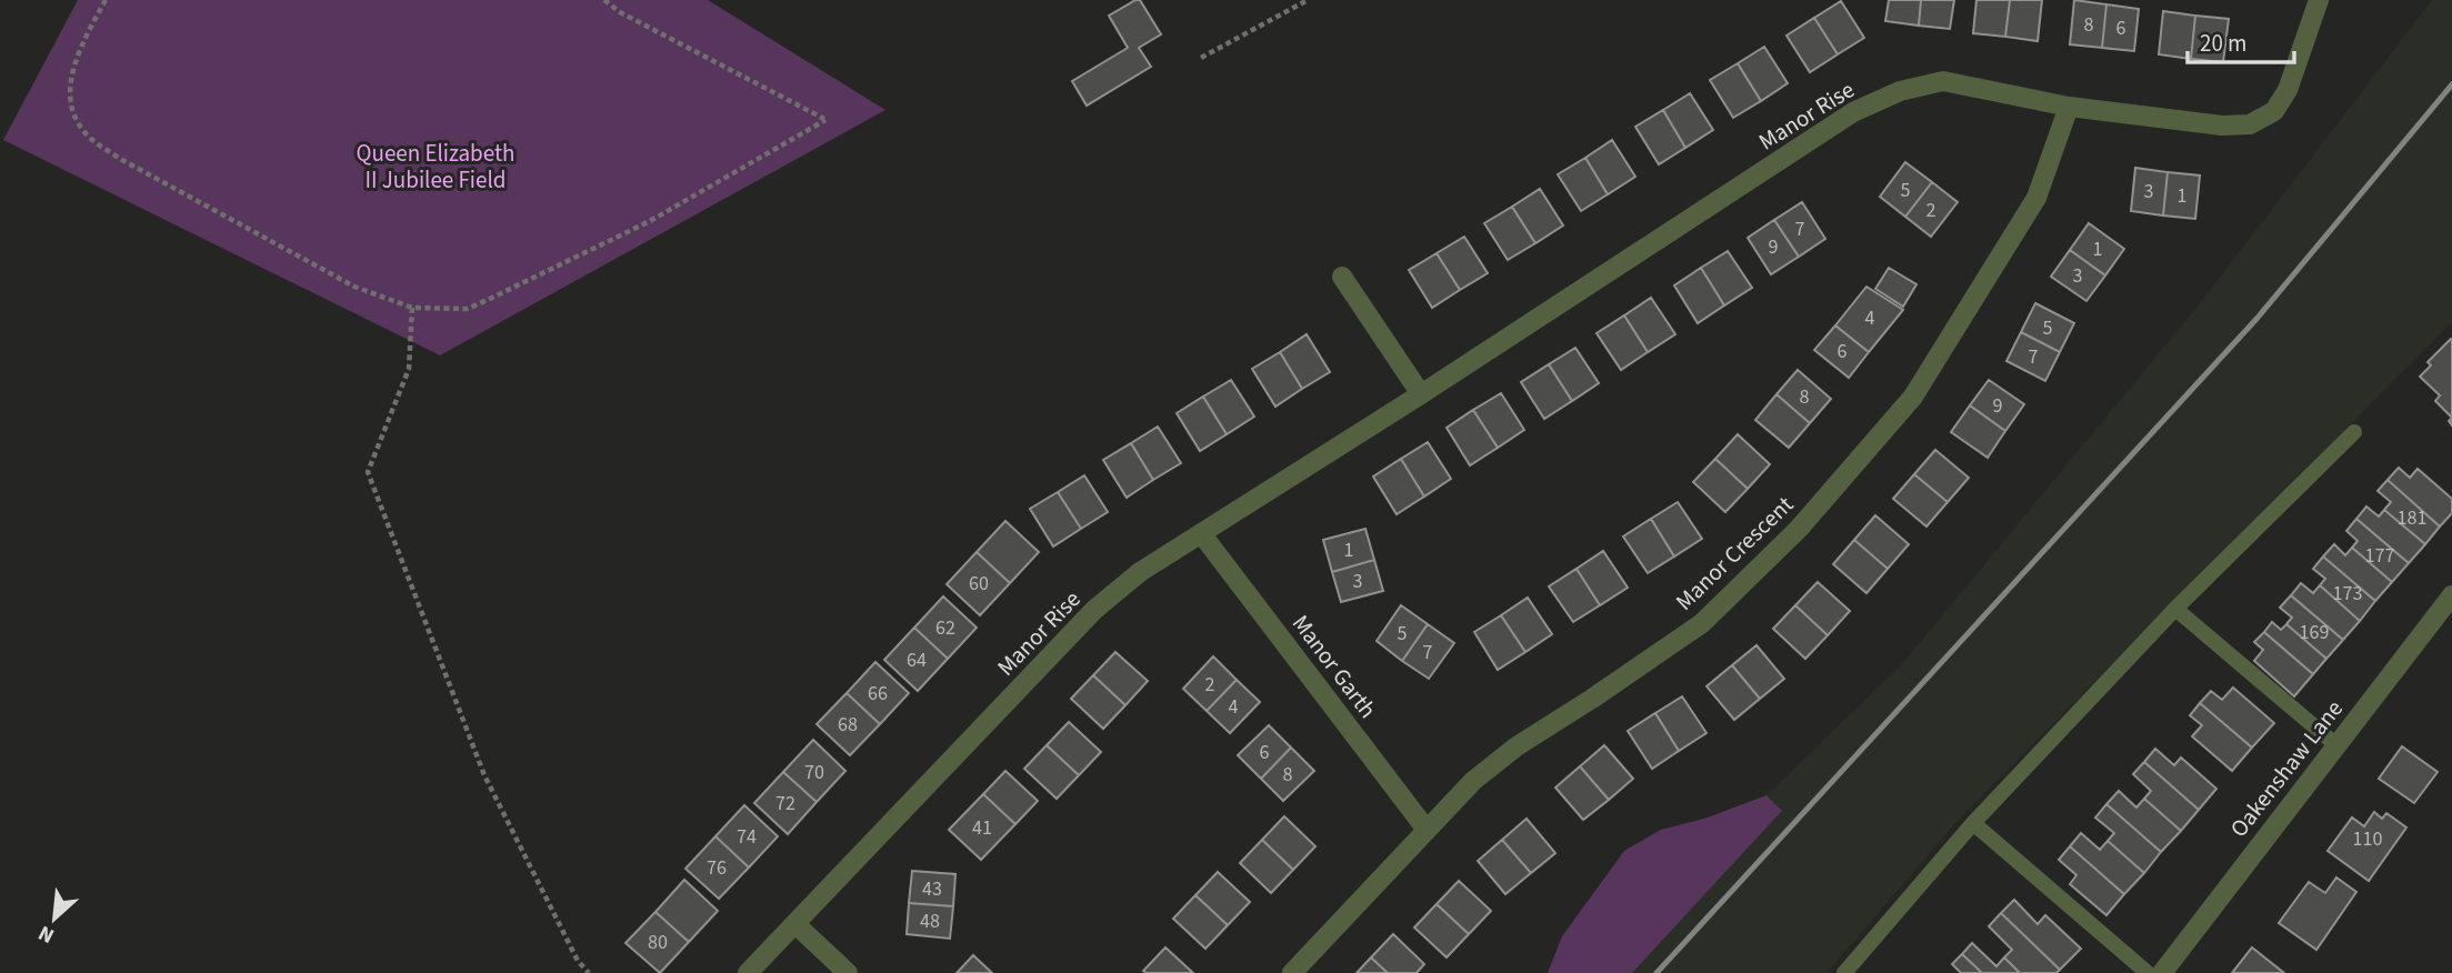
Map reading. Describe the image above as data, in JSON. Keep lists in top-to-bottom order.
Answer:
{
  "streets": {
    "street": [
      "Manor Rise",
      "Manor Crescent",
      "Manor Garth",
      "Oakenshaw Lane"
    ]
  },
  "crossings": [
    ["Manor Rise", "Manor Crescent"],
    ["Manor Rise", "Manor Garth"],
    ["Manor Crescent", "Manor Garth"]
  ],
  "parks": ["Queen Elizabeth II Jubilee Field"],
  "house_numbers": [
    "8",
    "6",
    "5",
    "3",
    "1",
    "2",
    "7",
    "9",
    "1",
    "3",
    "4",
    "5",
    "6",
    "7",
    "8",
    "9",
    "181",
    "1",
    "177",
    "3",
    "60",
    "173",
    "62",
    "169",
    "5",
    "7",
    "64",
    "2",
    "66",
    "4",
    "68",
    "6",
    "70",
    "8",
    "72",
    "41",
    "74",
    "110",
    "76",
    "43",
    "48",
    "80"
  ],
  "scale_bar": "20 m",
  "north": "bottom left"
}
